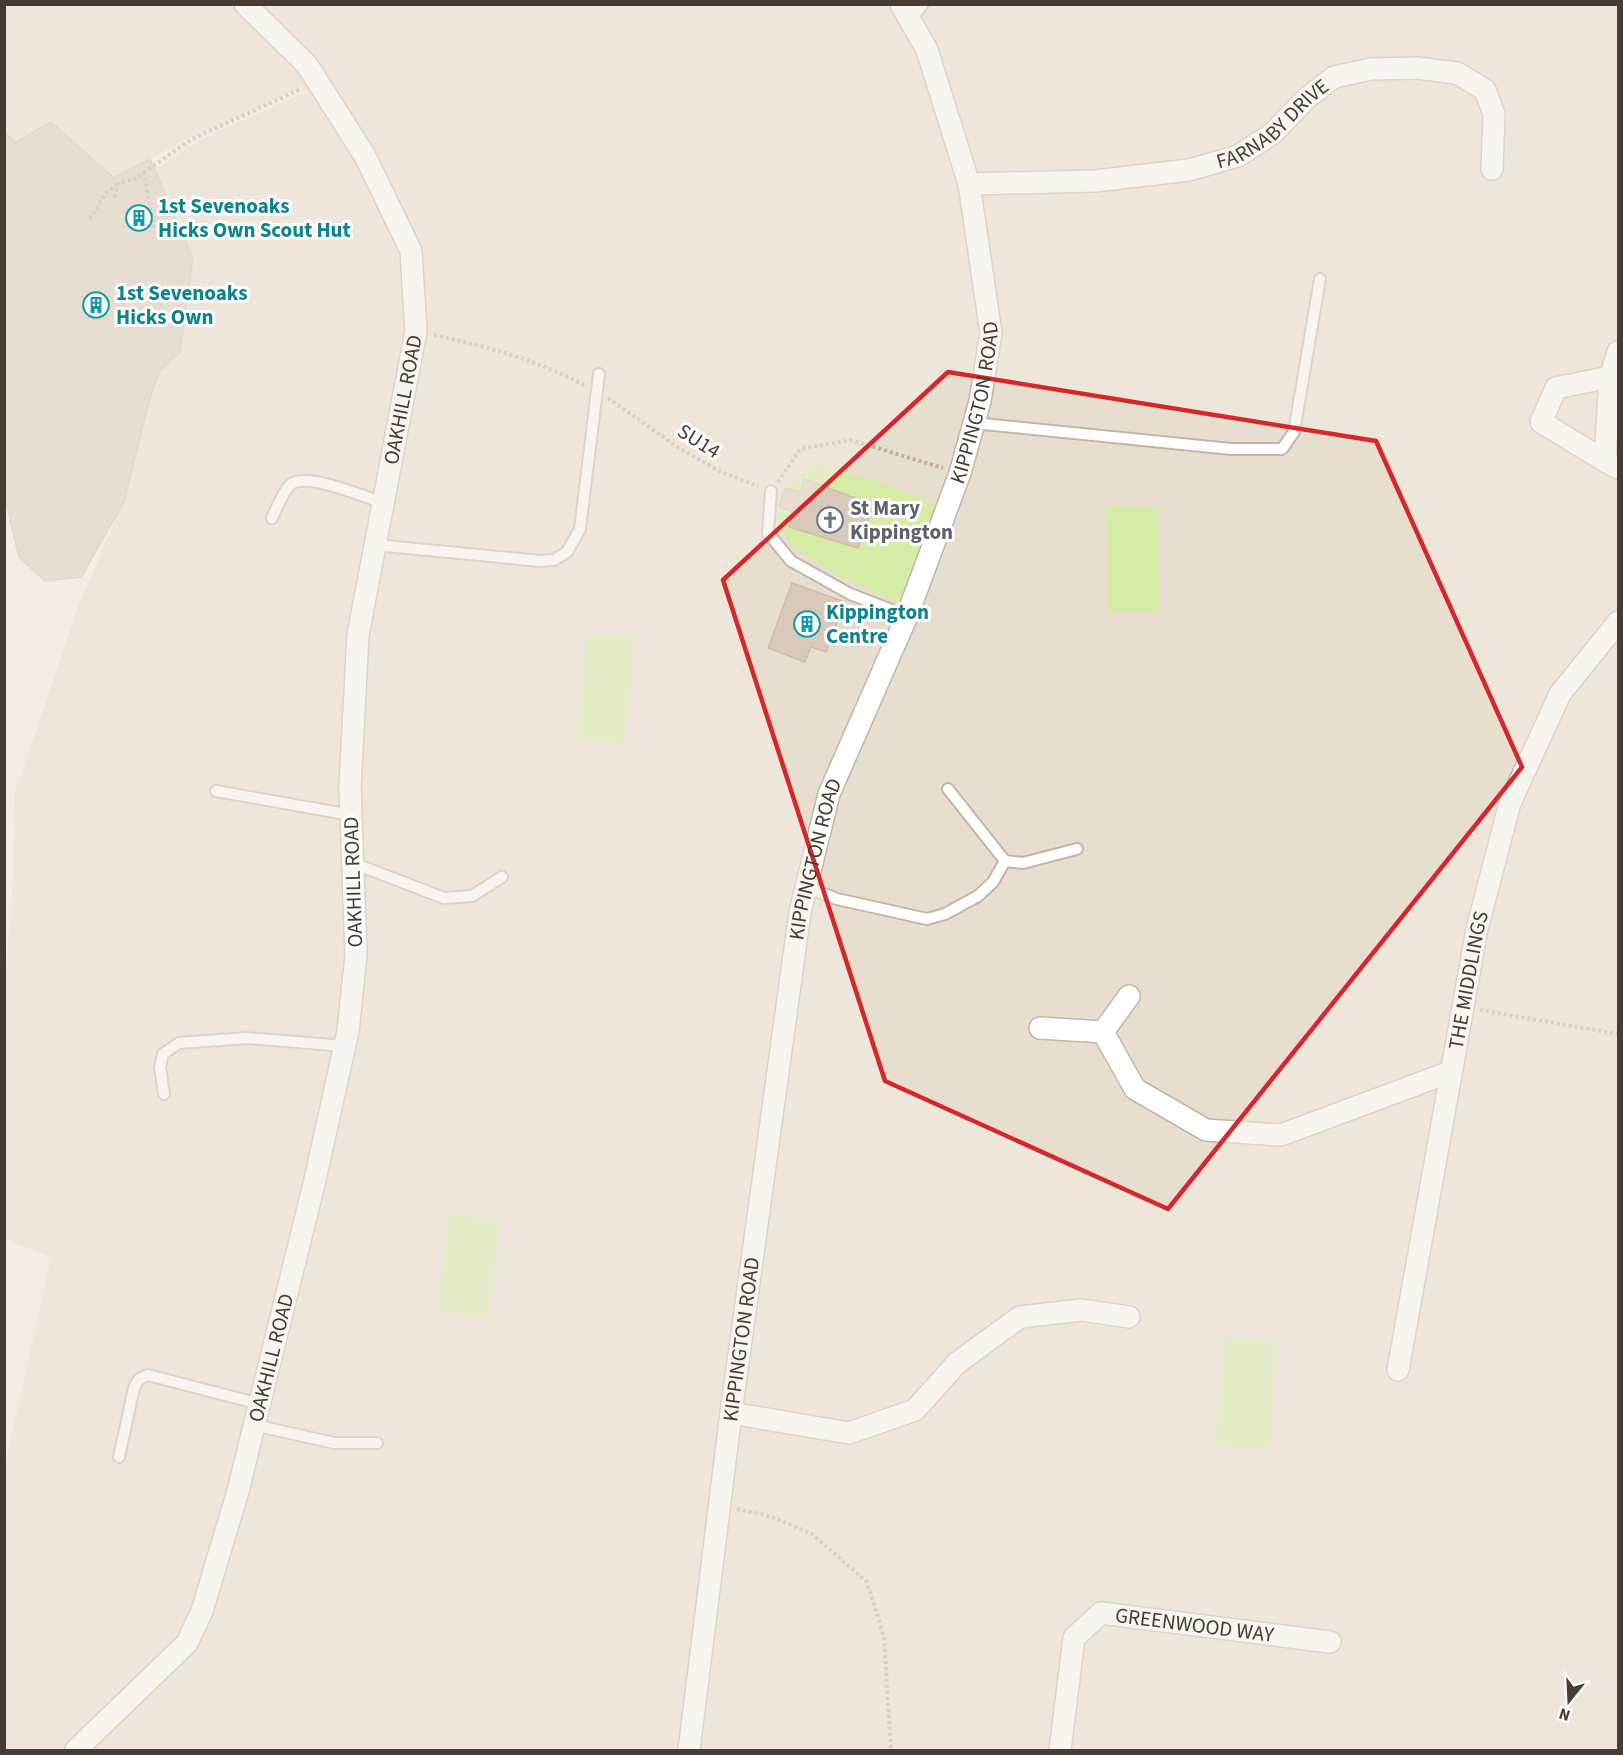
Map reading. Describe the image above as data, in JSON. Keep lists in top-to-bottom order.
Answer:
{
  "streets": {
    "street": [
      "FARNABY DRIVE",
      "OAKHILL ROAD",
      "KIPPINGTON ROAD",
      "THE MIDDLINGS",
      "GREENWOOD WAY"
    ],
    "path": ["SU14"]
  },
  "crossings": [
    ["FARNABY DRIVE", "KIPPINGTON ROAD"],
    ["OAKHILL ROAD", "SU14"]
  ],
  "places": {
    "building": ["1st Sevenoaks Hicks Own Scout Hut", "1st Sevenoaks Hicks Own", "Kippington Centre"],
    "church": ["St Mary Kippington"]
  },
  "north": "bottom"
}
